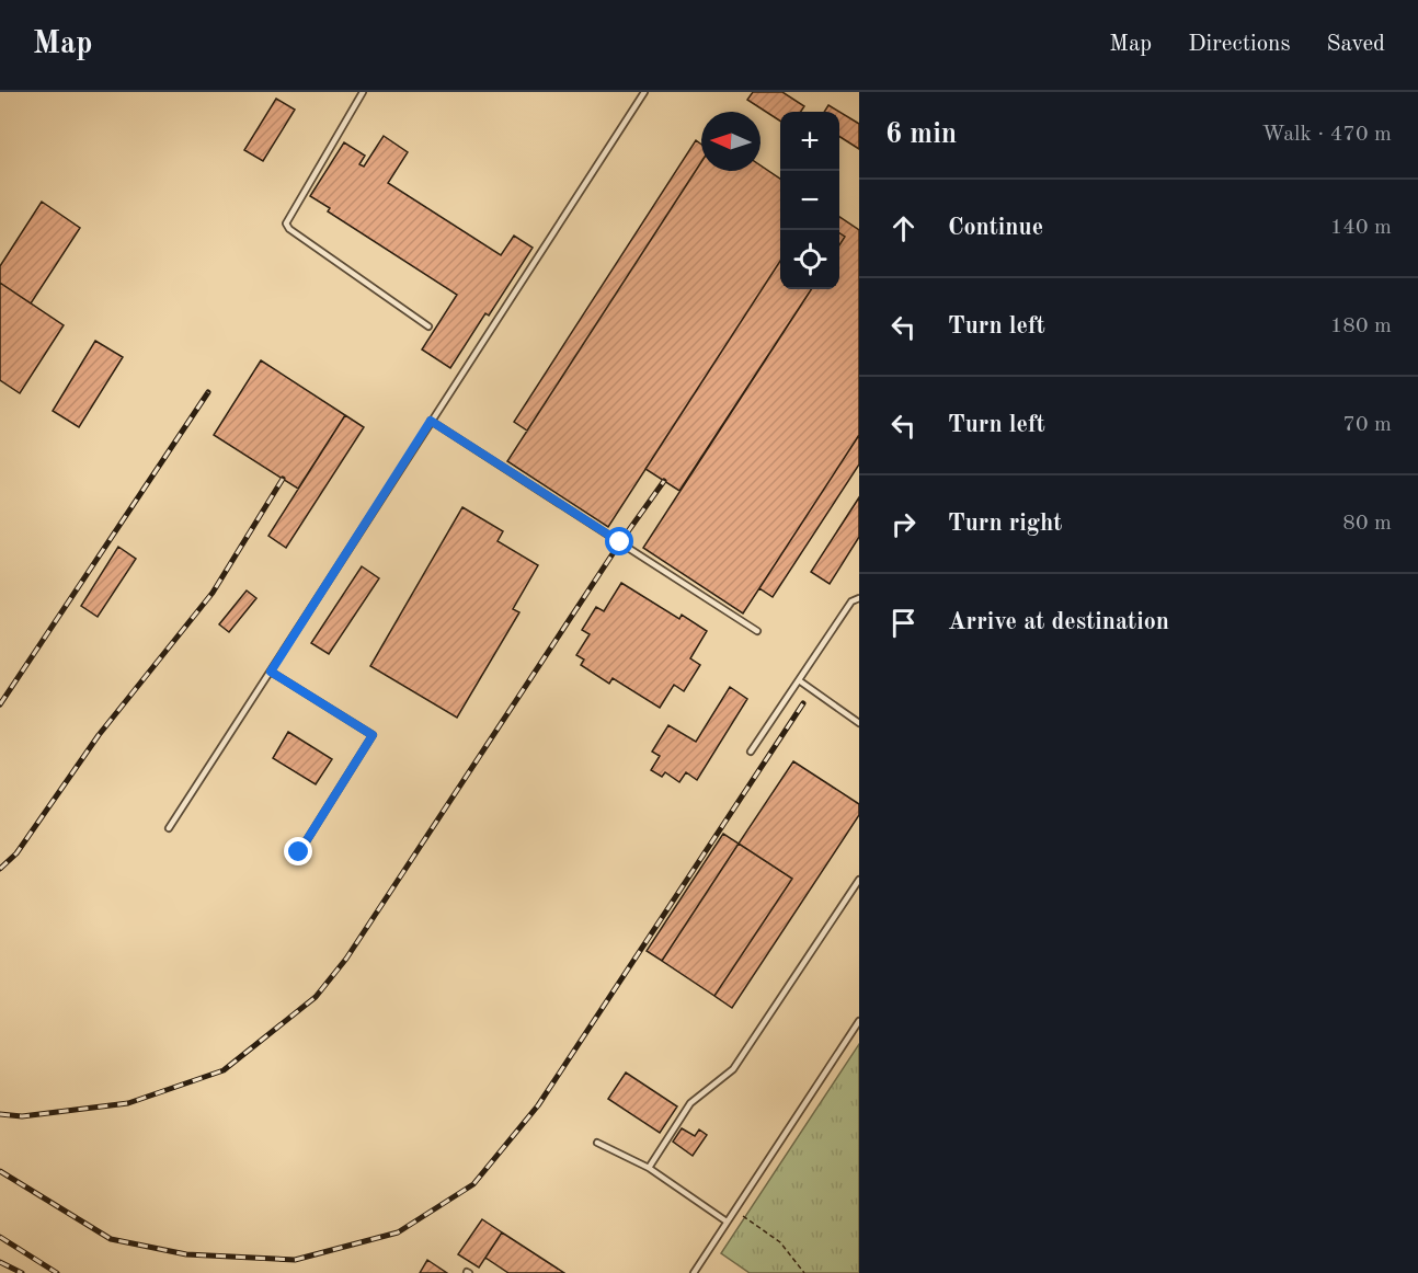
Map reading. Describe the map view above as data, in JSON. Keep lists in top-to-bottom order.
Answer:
{
  "north": "left",
  "page": {
    "header": "Map",
    "nav": ["Map", "Directions", "Saved"],
    "heading": ["6 min", "Walk · 470 m"],
    "map_buttons": ["+", "−"],
    "list": [
      ["Continue", "140 m"],
      ["Turn left", "180 m"],
      ["Turn left", "70 m"],
      ["Turn right", "80 m"],
      "Arrive at destination"
    ]
  }
}
